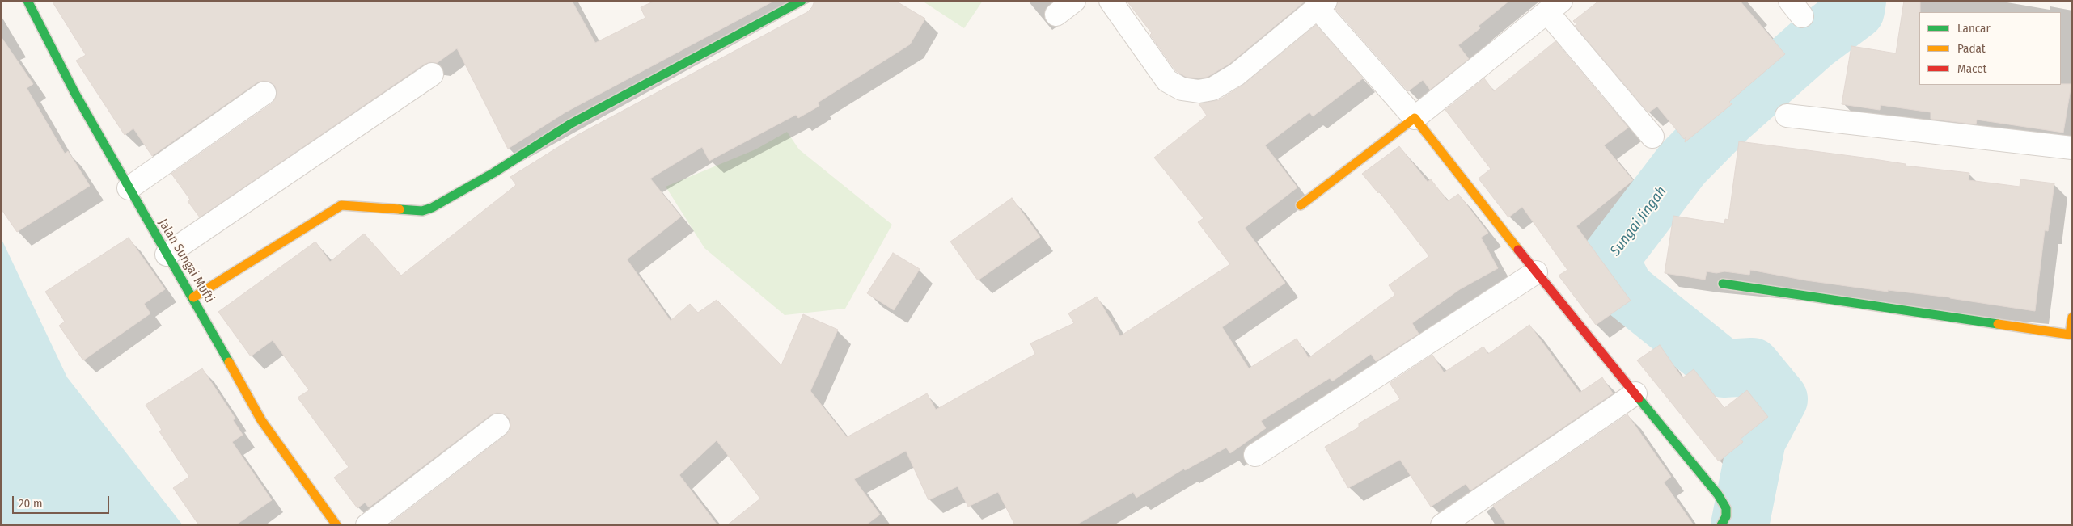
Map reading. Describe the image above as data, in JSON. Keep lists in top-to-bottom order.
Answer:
{
  "streets": {
    "street": ["Jalan Sungai Mufti"]
  },
  "water": ["Sungai Jingah"],
  "legend": ["Lancar", "Padat", "Macet"],
  "scale_bar": "20 m"
}
